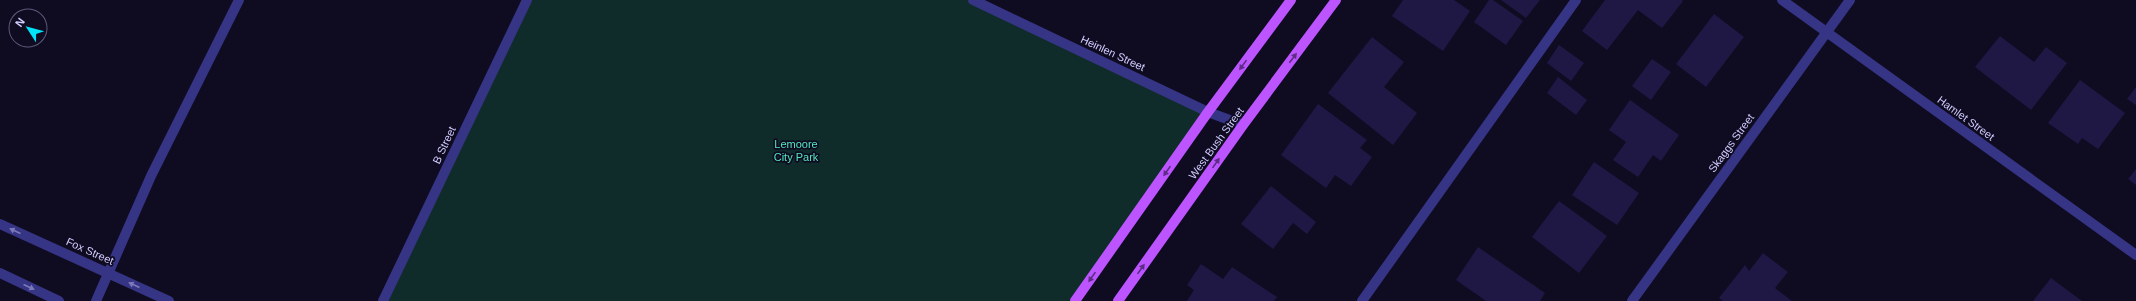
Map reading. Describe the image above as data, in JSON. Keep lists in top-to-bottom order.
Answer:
{
  "streets": {
    "main road": ["West Bush Street"],
    "street": [
      "Heinlen Street",
      "Hamlet Street",
      "Skaggs Street",
      "B Street",
      "Fox Street"
    ]
  },
  "crossings": [
    ["Heinlen Street", "West Bush Street"],
    ["Hamlet Street", "Skaggs Street"]
  ],
  "parks": ["Lemoore City Park"],
  "north": "top left"
}
